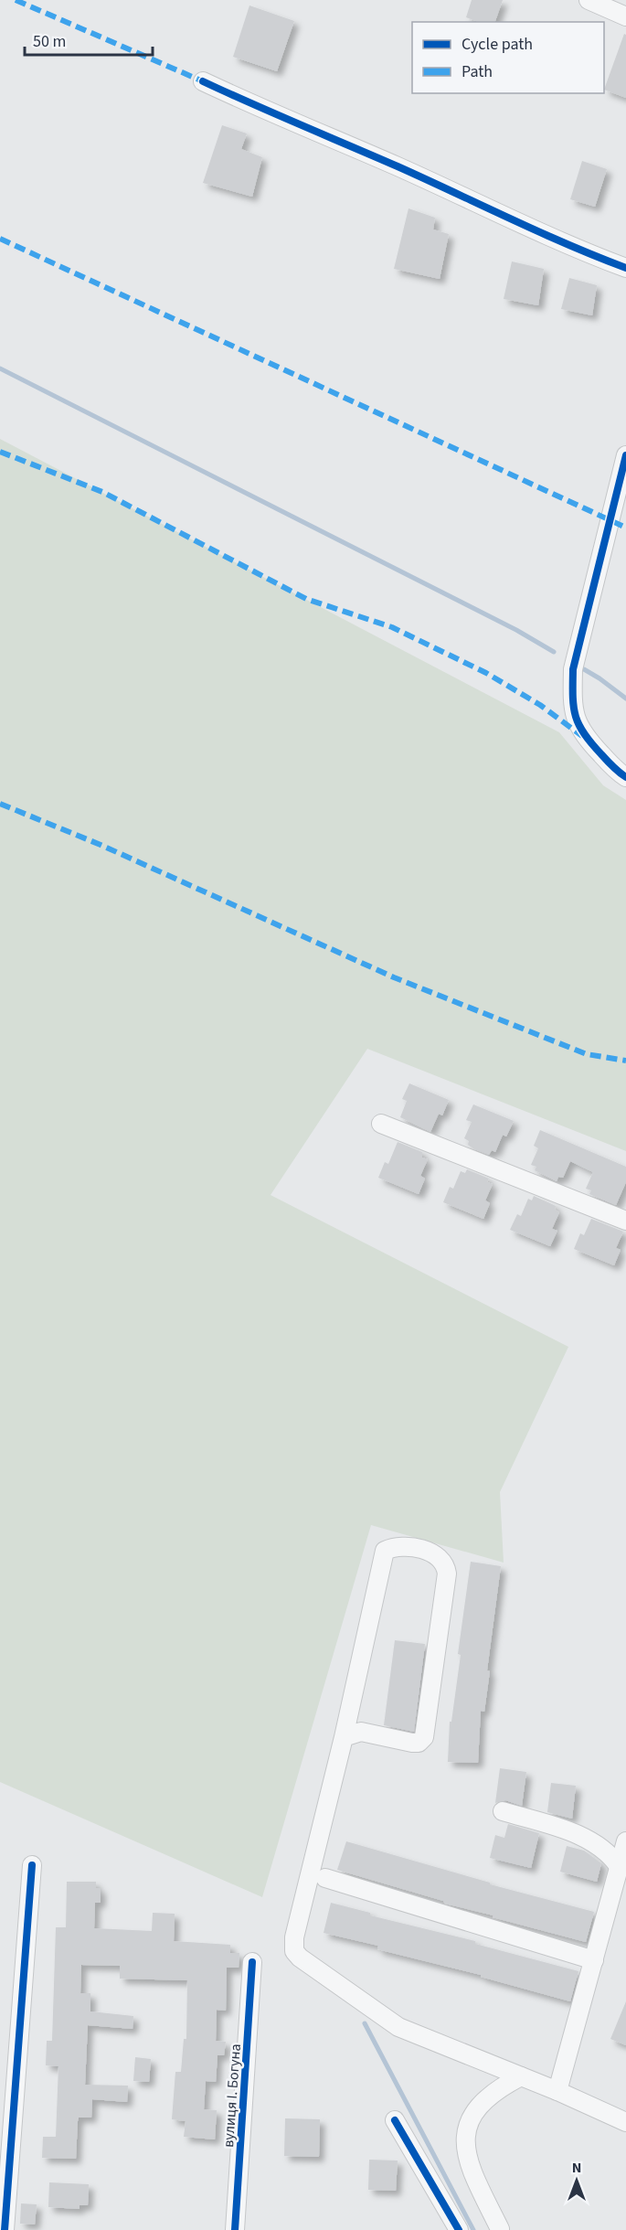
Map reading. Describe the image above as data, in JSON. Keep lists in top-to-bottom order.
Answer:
{
  "streets": {
    "street": ["вулиця І. Богуна"]
  },
  "legend": ["Cycle path", "Path"],
  "scale_bar": "50 m",
  "north": "top"
}
